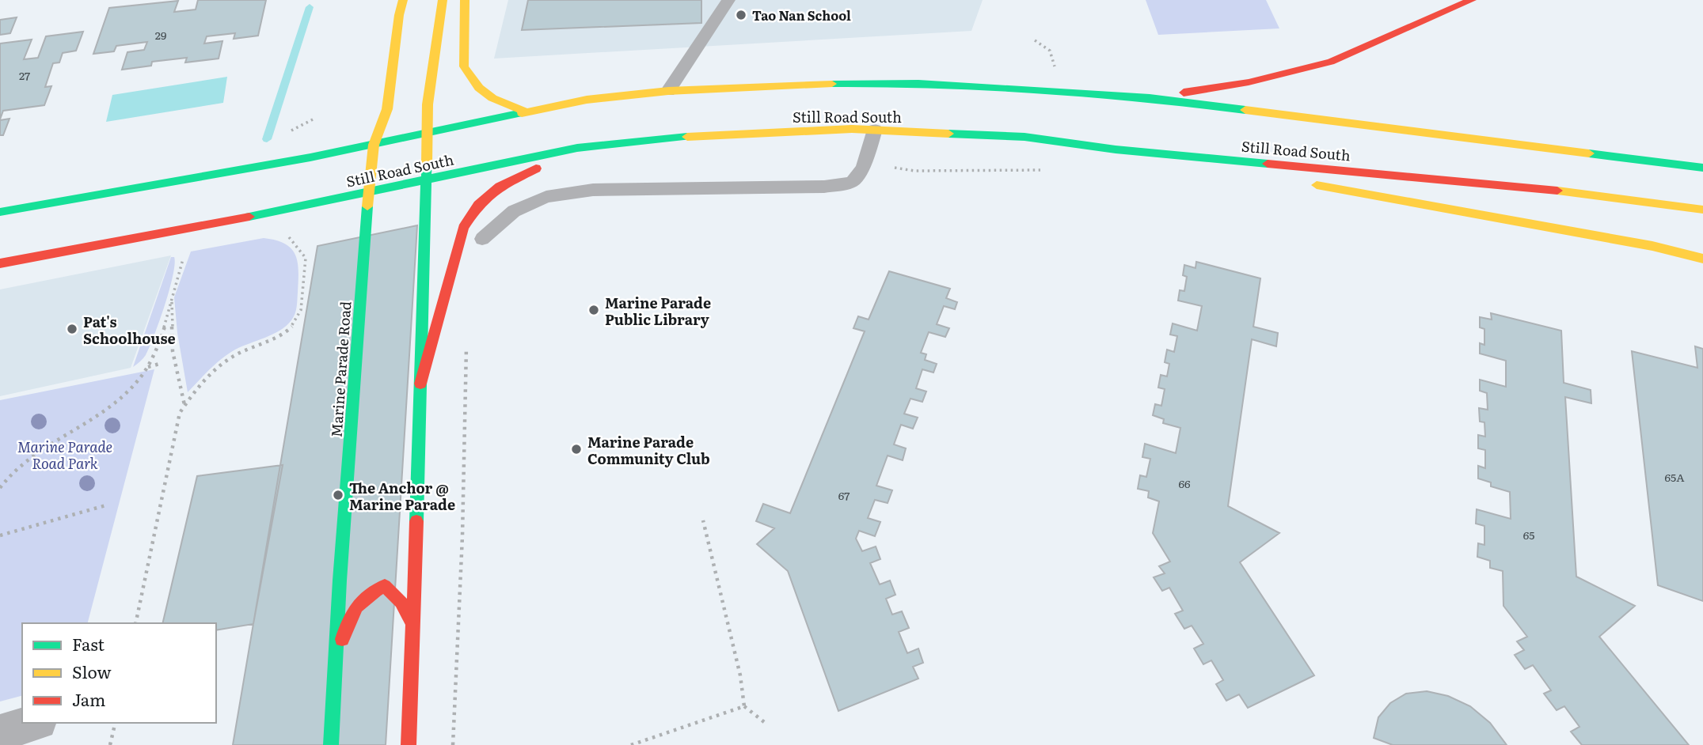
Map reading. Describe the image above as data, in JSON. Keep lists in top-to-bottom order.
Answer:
{
  "streets": {
    "main road": ["Still Road South", "Marine Parade Road"]
  },
  "crossings": [
    ["Still Road South", "Marine Parade Road"]
  ],
  "parks": ["Marine Parade Road Park"],
  "places": [
    "Tao Nan School",
    "Marine Parade Public Library",
    "Pat's Schoolhouse",
    "Marine Parade Community Club",
    "The Anchor @ Marine Parade"
  ],
  "house_numbers": [
    "29",
    "27",
    "65A",
    "66",
    "67",
    "65"
  ],
  "legend": ["Fast", "Slow", "Jam"]
}
